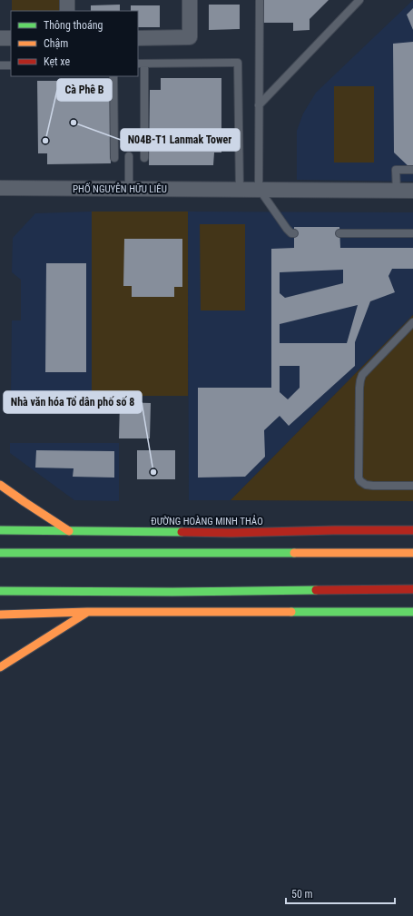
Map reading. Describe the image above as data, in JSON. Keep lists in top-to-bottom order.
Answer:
{
  "streets": {
    "main road": ["ĐƯỜNG HOÀNG MINH THẢO"],
    "street": ["PHỐ NGUYỄN HỮU LIÊU"]
  },
  "places": ["N04B-T1 Lanmak Tower", "Cà Phê B", "Nhà văn hóa Tổ dân phố số 8"],
  "legend": ["Thông thoáng", "Chậm", "Kẹt xe"],
  "scale_bar": "50 m"
}
